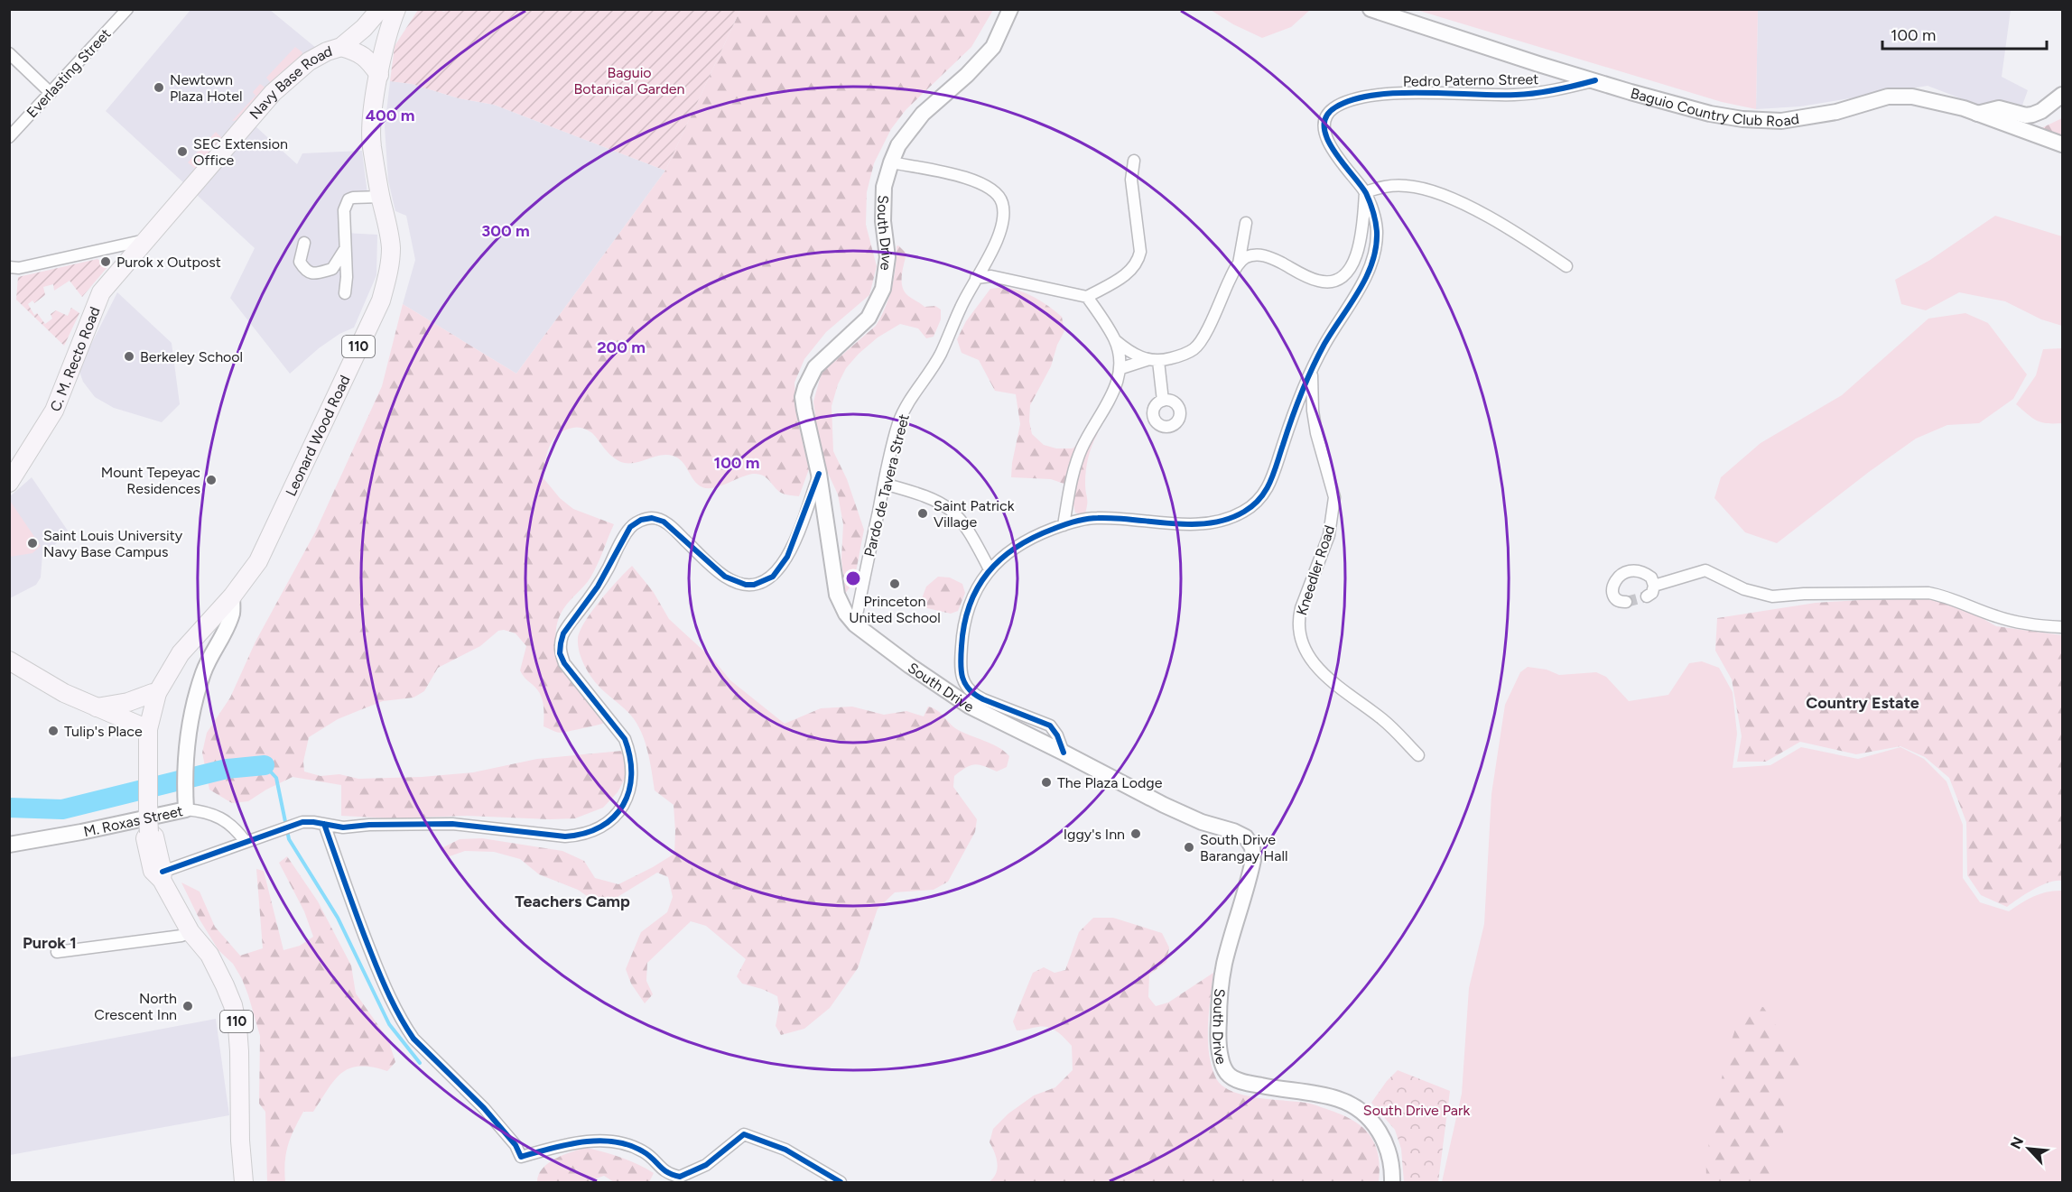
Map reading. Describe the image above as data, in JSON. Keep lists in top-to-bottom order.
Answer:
{
  "streets": {
    "main road": [
      "Navy Base Road",
      "Baguio Country Club Road",
      "South Drive",
      "110",
      "C. M. Recto Road",
      "Leonard Wood Road",
      "M. Roxas Street"
    ],
    "street": [
      "Everlasting Street",
      "Pedro Paterno Street",
      "Pardo de Tavera Street",
      "Kneedler Road"
    ]
  },
  "crossings": [
    ["Pedro Paterno Street", "Baguio Country Club Road"],
    ["Pedro Paterno Street", "South Drive"],
    ["Pedro Paterno Street", "Kneedler Road"],
    ["Navy Base Road", "C. M. Recto Road"],
    ["Navy Base Road", "Leonard Wood Road"],
    ["South Drive", "Pardo de Tavera Street"]
  ],
  "districts": ["Country Estate", "Teachers Camp", "Purok 1"],
  "parks": ["Baguio Botanical Garden", "South Drive Park"],
  "places": [
    "Newtown Plaza Hotel",
    "SEC Extension Office",
    "Purok x Outpost",
    "Berkeley School",
    "Mount Tepeyac Residences",
    "Saint Patrick Village",
    "Saint Louis University Navy Base Campus",
    "Princeton United School",
    "Tulip's Place",
    "The Plaza Lodge",
    "Iggy's Inn",
    "South Drive Barangay Hall",
    "North Crescent Inn"
  ],
  "scale_bar": "100 m",
  "north": "top left",
  "rings": [
    "400 m",
    "300 m",
    "200 m",
    "100 m"
  ]
}
